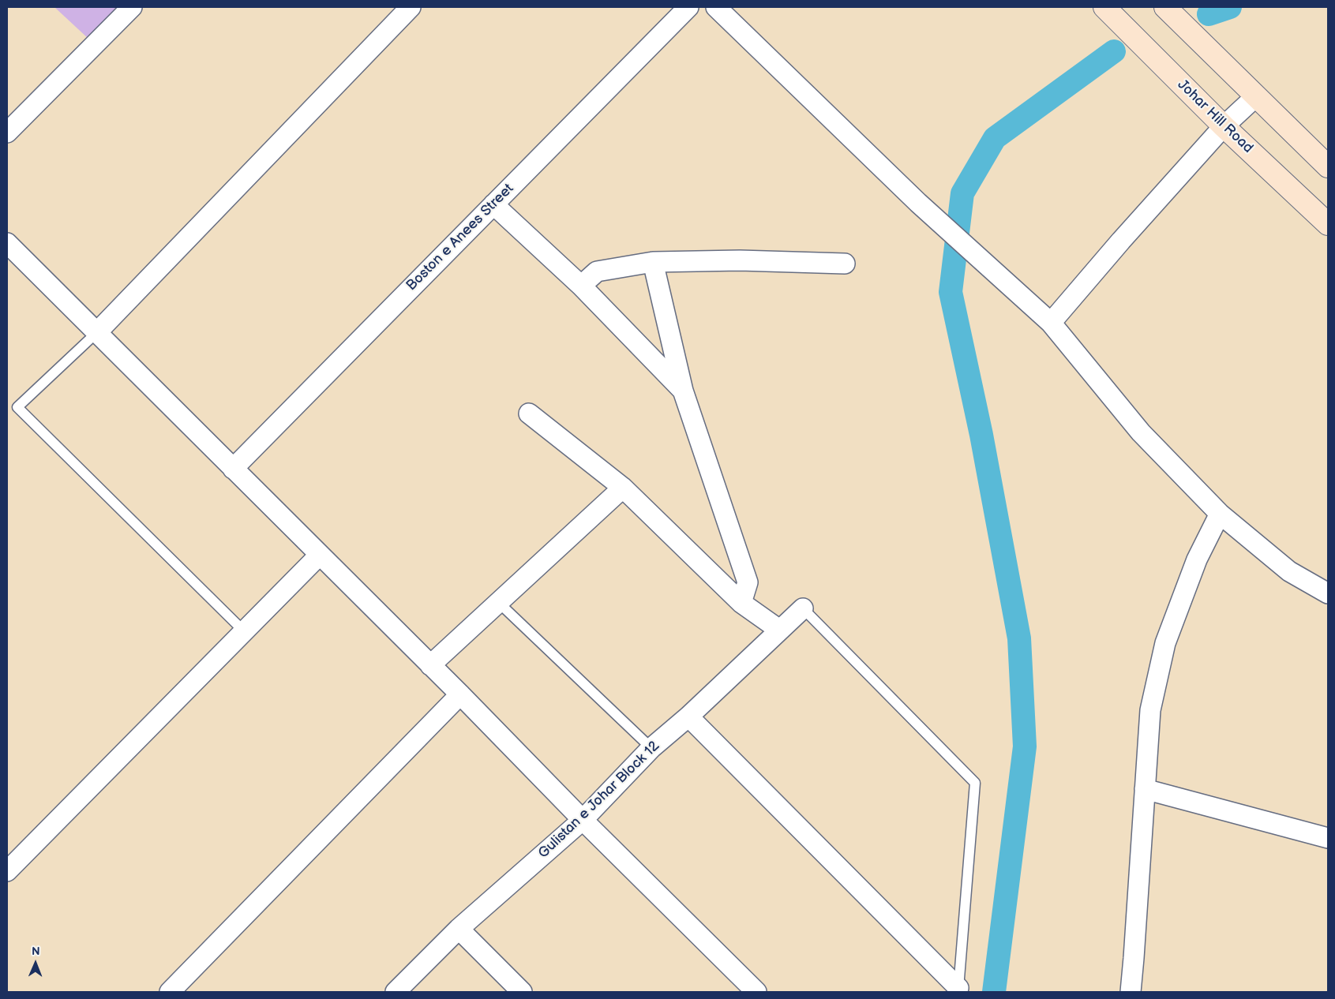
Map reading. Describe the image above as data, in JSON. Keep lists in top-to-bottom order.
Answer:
{
  "streets": {
    "street": ["Johar Hill Road", "Boston e Anees Street", "Gulistan e Johar Block 12"]
  },
  "north": "top"
}
